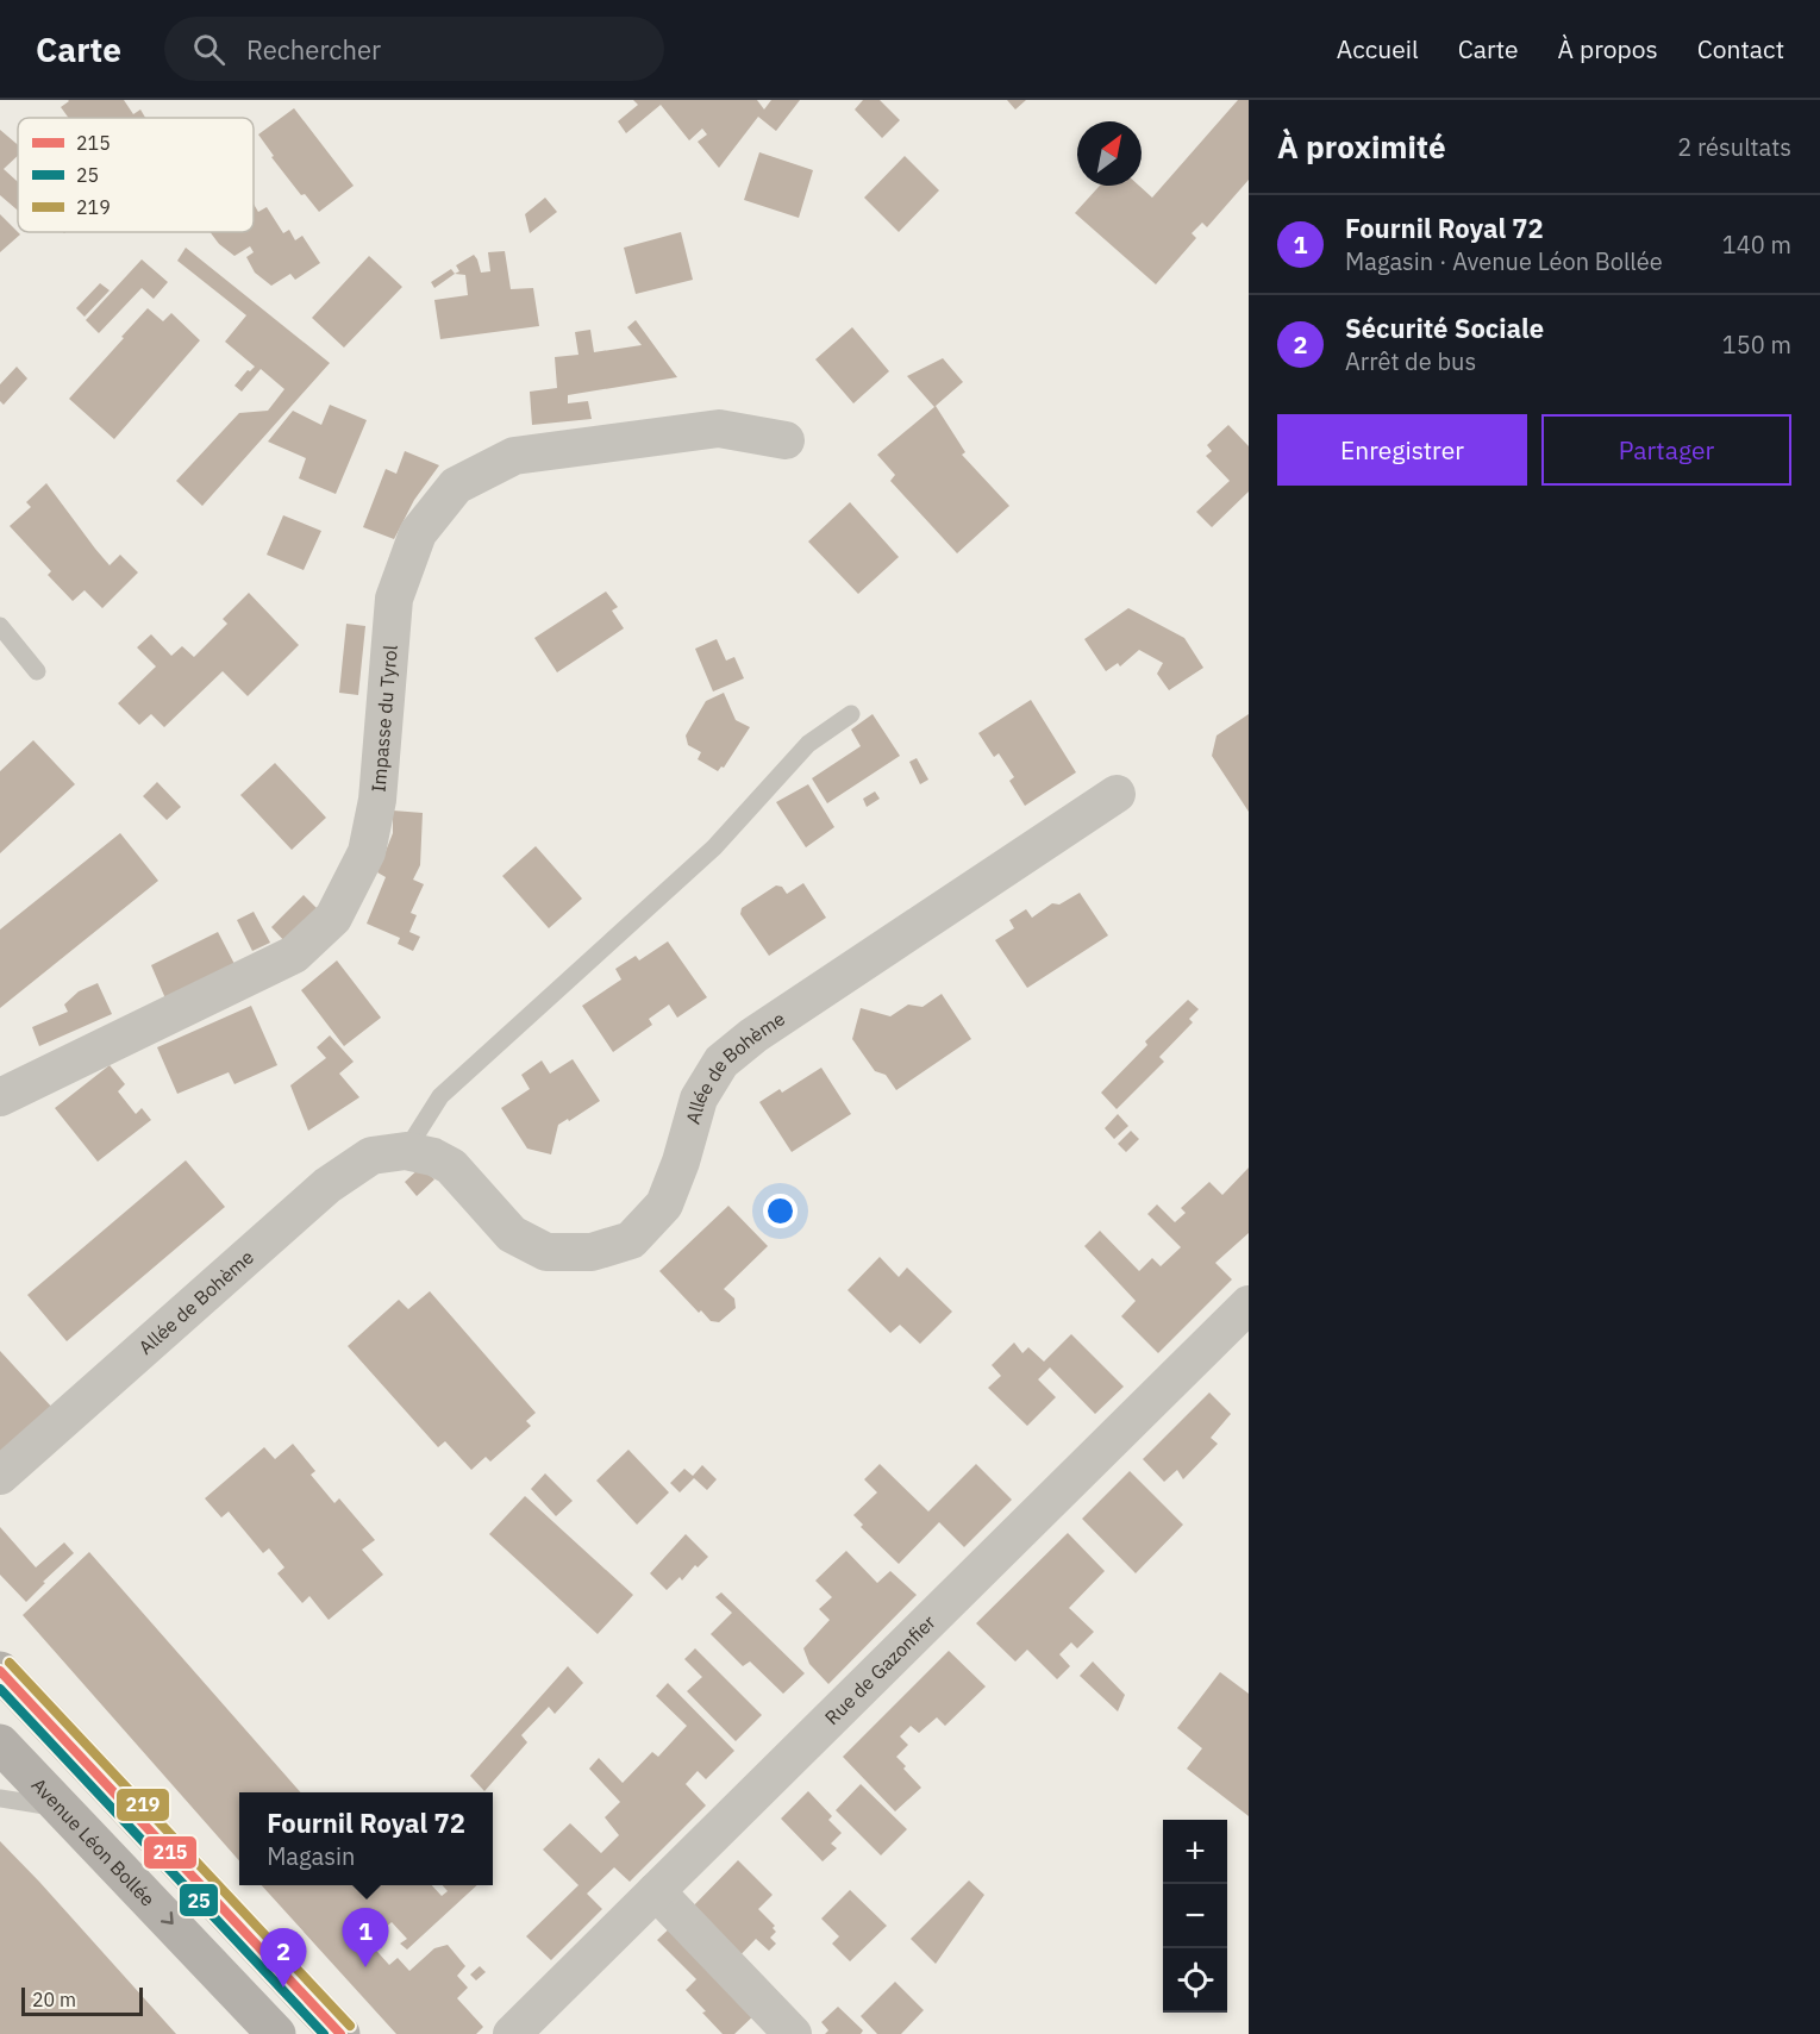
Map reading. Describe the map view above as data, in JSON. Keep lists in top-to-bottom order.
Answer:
{
  "streets": {
    "main road": ["Avenue Léon Bollée"],
    "street": ["Impasse du Tyrol", "Allée de Bohème", "Rue de Gazonfier"]
  },
  "lines": ["transit line 219", "transit line 215", "transit line 25"],
  "legend": ["215", "25", "219"],
  "scale_bar": "20 m",
  "north": "top right",
  "page": {
    "header": "Carte",
    "search": "Rechercher",
    "nav": [
      "Accueil",
      "Carte",
      "À propos",
      "Contact"
    ],
    "heading": ["À proximité", "2 résultats"],
    "list": [
      {
        "mark": "1",
        "name": "Fournil Royal 72",
        "note": "Magasin · Avenue Léon Bollée",
        "value": "140 m"
      },
      {
        "mark": "2",
        "name": "Sécurité Sociale",
        "note": "Arrêt de bus",
        "value": "150 m"
      }
    ],
    "buttons": ["Enregistrer", "Partager"],
    "popup": ["Fournil Royal 72", "Magasin"],
    "map_buttons": ["+", "−"],
    "pins": ["1", "2"],
    "scale": "20 m"
  }
}
